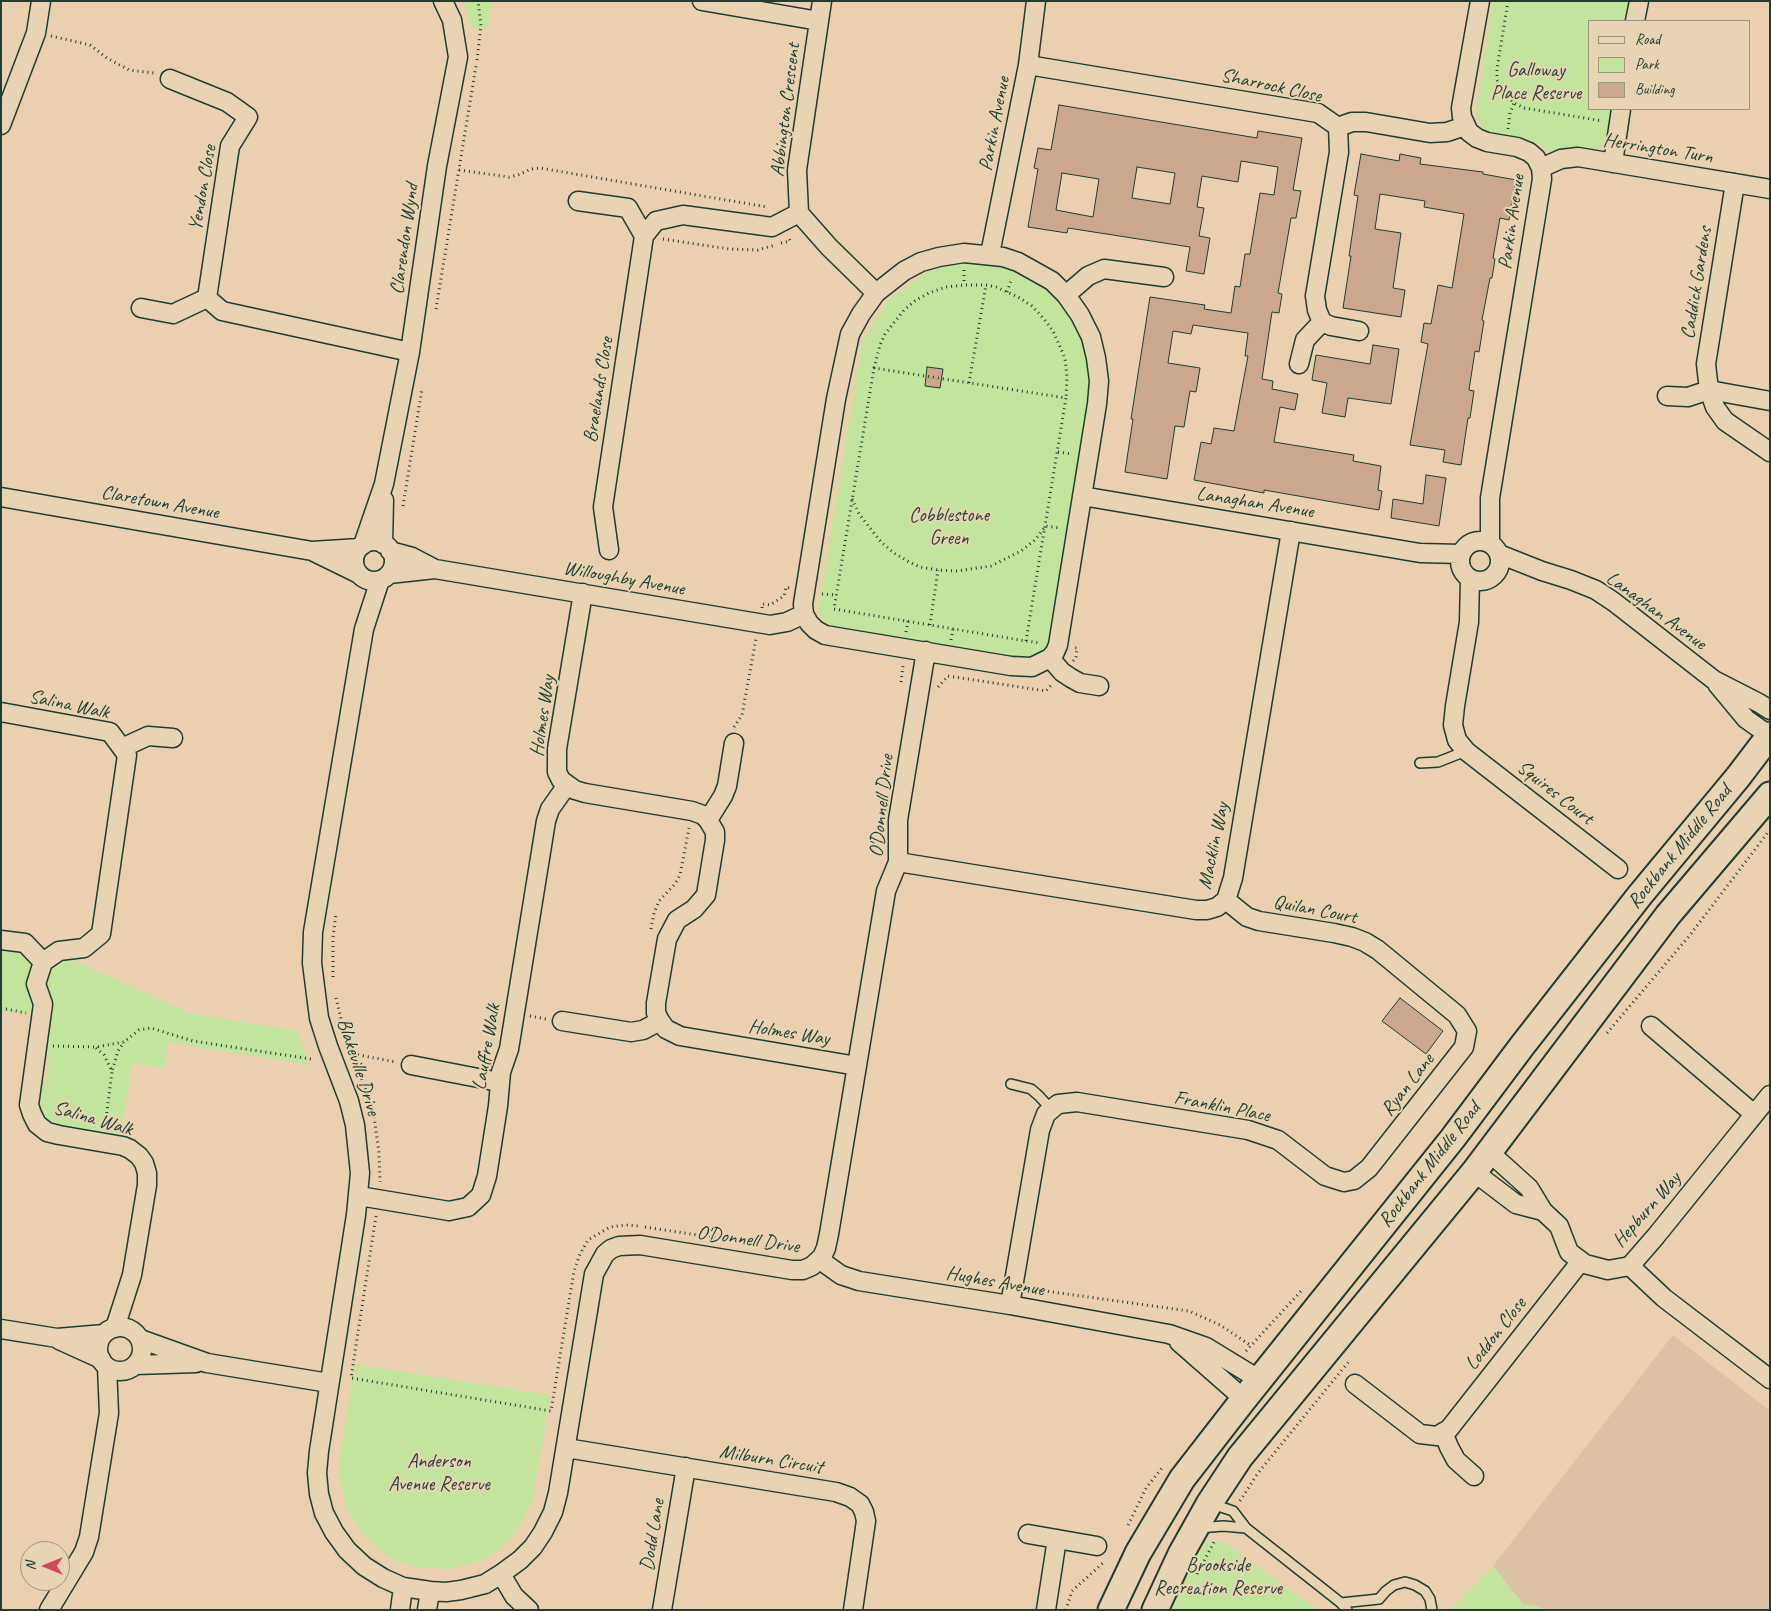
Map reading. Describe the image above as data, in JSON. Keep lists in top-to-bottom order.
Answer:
{
  "streets": {
    "street": [
      "Sharrock Close",
      "Abbington Crescent",
      "Parkin Avenue",
      "Herrington Turn",
      "Yendon Close",
      "Clarendon Wynd",
      "Caddick Gardens",
      "Braelands Close",
      "Claretown Avenue",
      "Lanaghan Avenue",
      "Willoughby Avenue",
      "Salina Walk",
      "Holmes Way",
      "Squires Court",
      "O'Donnell Drive",
      "Macklin Way",
      "Rockbank Middle Road",
      "Quilan Court",
      "Lauffre Walk",
      "Blakeville Drive",
      "Ryan Lane",
      "Franklin Place",
      "Hepburn Way",
      "Hughes Avenue",
      "Loddon Close",
      "Milburn Circuit",
      "Dodd Lane"
    ]
  },
  "crossings": [
    ["Sharrock Close", "Parkin Avenue"],
    ["Parkin Avenue", "Herrington Turn"],
    ["Parkin Avenue", "Lanaghan Avenue"],
    ["Parkin Avenue", "Squires Court"],
    ["Herrington Turn", "Caddick Gardens"],
    ["Clarendon Wynd", "Claretown Avenue"],
    ["Clarendon Wynd", "Willoughby Avenue"],
    ["Clarendon Wynd", "Blakeville Drive"],
    ["Claretown Avenue", "Willoughby Avenue"],
    ["Claretown Avenue", "Blakeville Drive"],
    ["Lanaghan Avenue", "Squires Court"],
    ["Lanaghan Avenue", "Macklin Way"],
    ["Lanaghan Avenue", "Rockbank Middle Road"],
    ["Willoughby Avenue", "Holmes Way"],
    ["Willoughby Avenue", "Blakeville Drive"],
    ["Holmes Way", "O'Donnell Drive"],
    ["Holmes Way", "Lauffre Walk"],
    ["O'Donnell Drive", "Macklin Way"],
    ["O'Donnell Drive", "Blakeville Drive"],
    ["O'Donnell Drive", "Hughes Avenue"],
    ["O'Donnell Drive", "Milburn Circuit"],
    ["Macklin Way", "Quilan Court"],
    ["Rockbank Middle Road", "Hughes Avenue"],
    ["Quilan Court", "Ryan Lane"],
    ["Lauffre Walk", "Blakeville Drive"],
    ["Ryan Lane", "Franklin Place"],
    ["Hepburn Way", "Loddon Close"],
    ["Milburn Circuit", "Dodd Lane"]
  ],
  "parks": [
    "Galloway Place Reserve",
    "Cobblestone Green",
    "Anderson Avenue Reserve",
    "Brookside Recreation Reserve"
  ],
  "legend": ["Road", "Park", "Building"],
  "north": "left"
}
